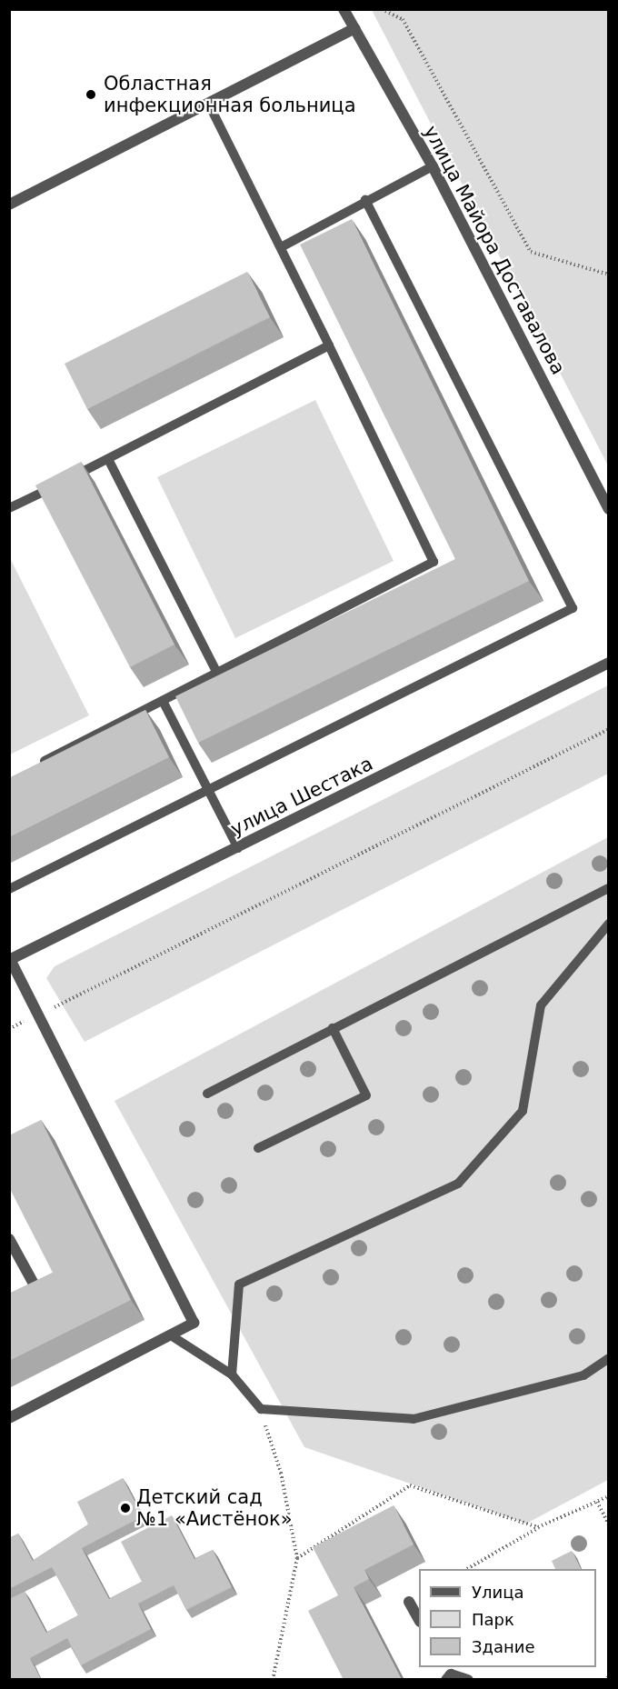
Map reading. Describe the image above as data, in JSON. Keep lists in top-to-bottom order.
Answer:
{
  "streets": {
    "street": ["улица Майора Доставалова", "улица Шестака"]
  },
  "places": ["Областная инфекционная больница", "Детский сад №1 «Аистёнок»"],
  "legend": ["Улица", "Парк", "Здание"]
}
